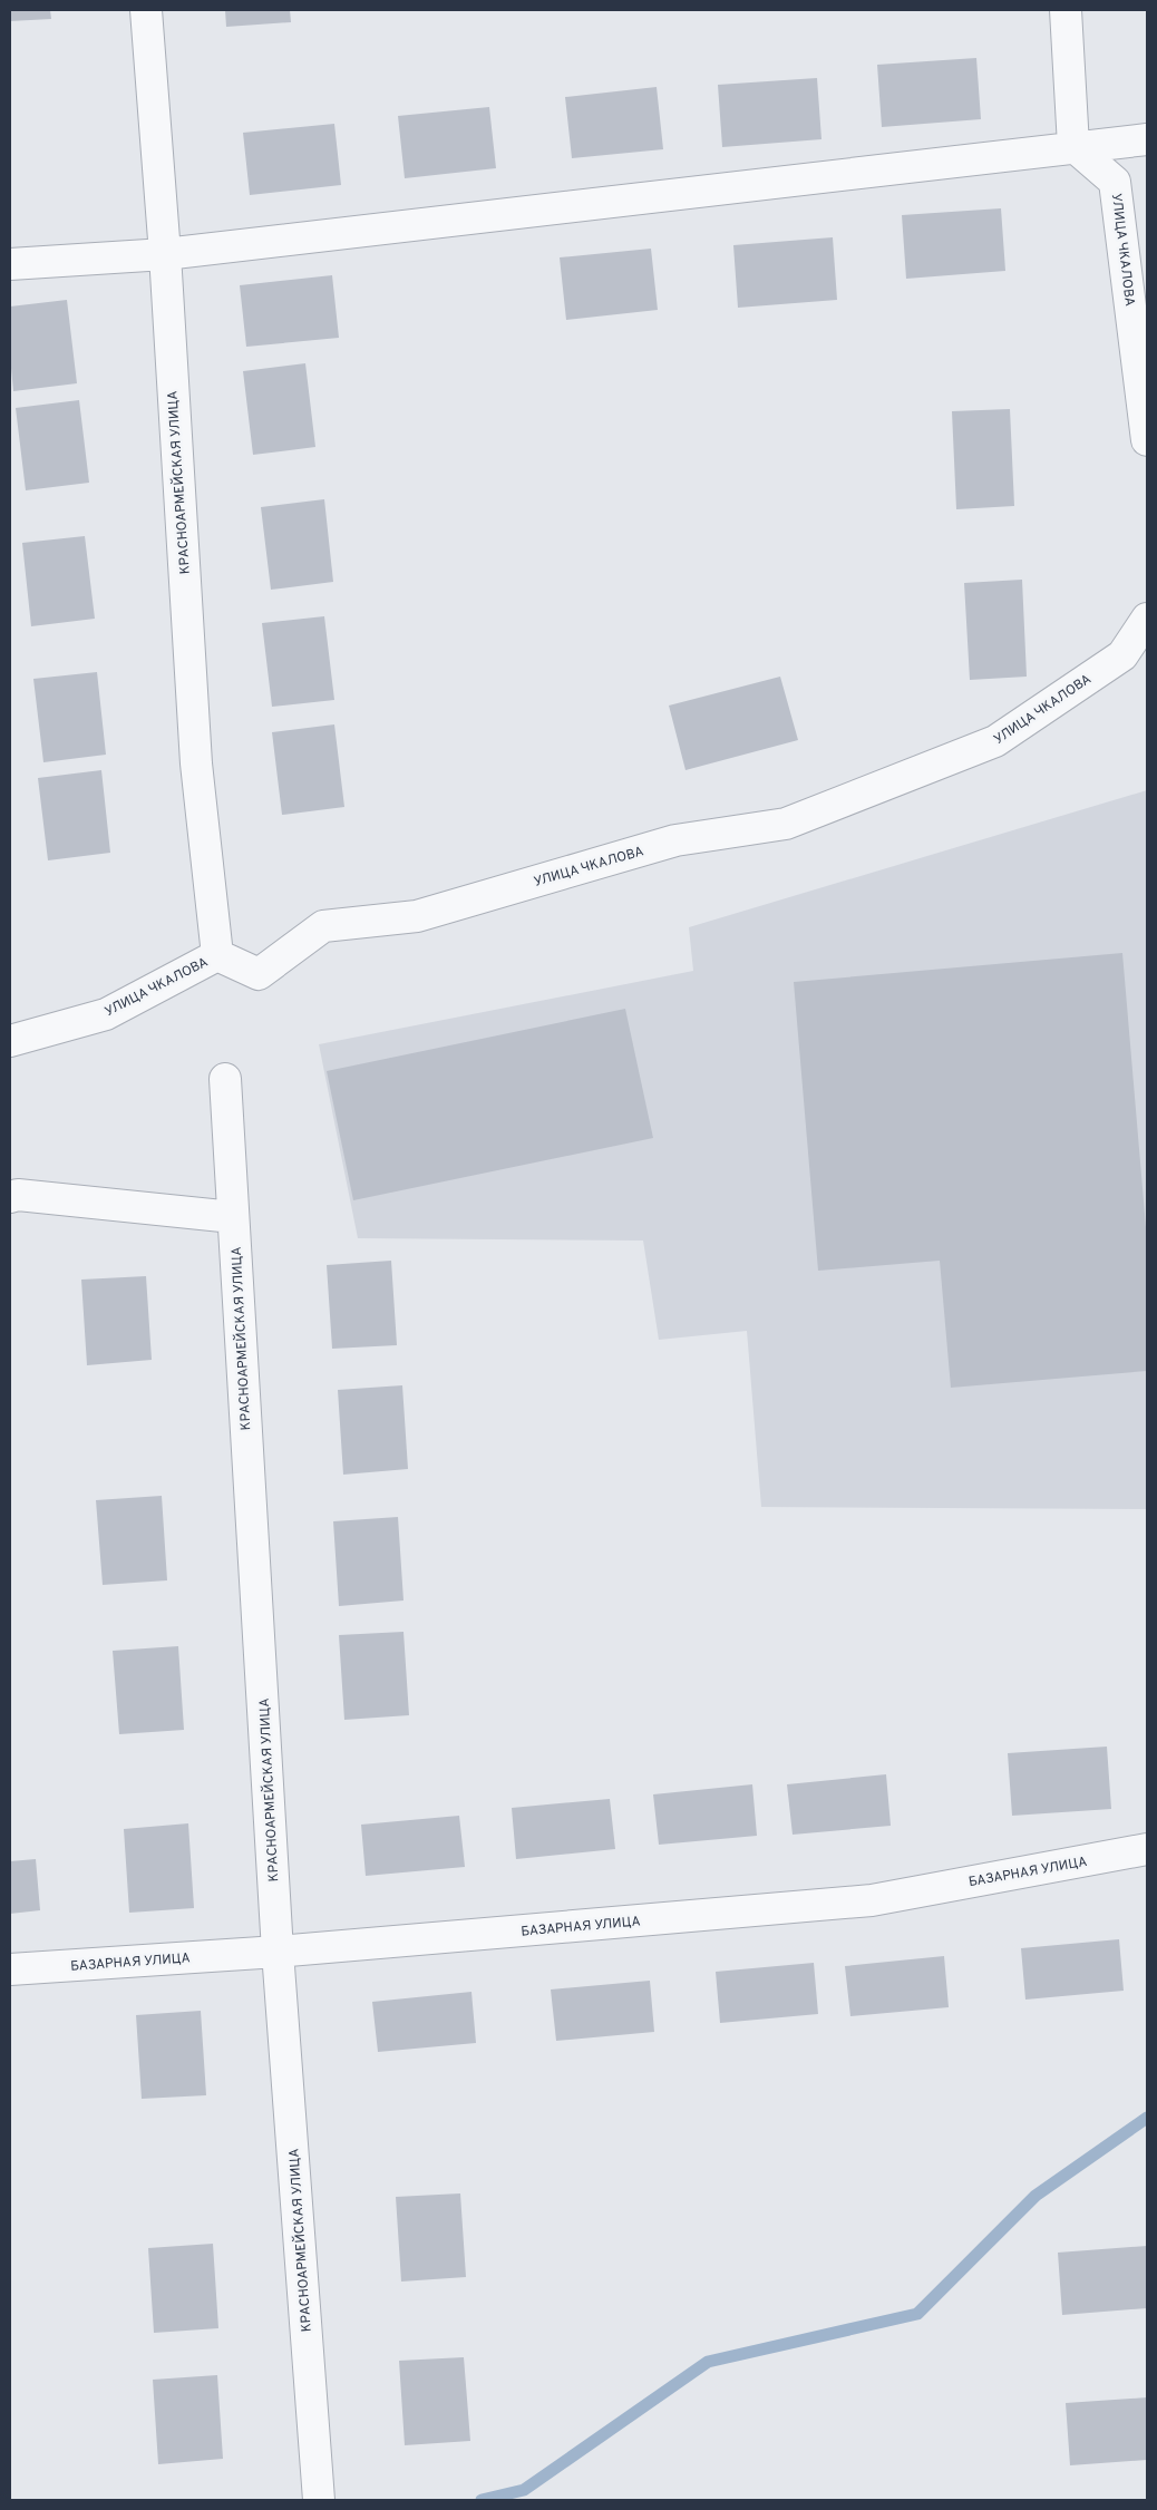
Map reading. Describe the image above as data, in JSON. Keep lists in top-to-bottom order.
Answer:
{
  "streets": {
    "street": ["УЛИЦА ЧКАЛОВА", "КРАСНОАРМЕЙСКАЯ УЛИЦА", "БАЗАРНАЯ УЛИЦА"]
  },
  "crossings": [
    ["УЛИЦА ЧКАЛОВА", "КРАСНОАРМЕЙСКАЯ УЛИЦА"],
    ["КРАСНОАРМЕЙСКАЯ УЛИЦА", "БАЗАРНАЯ УЛИЦА"]
  ]
}
